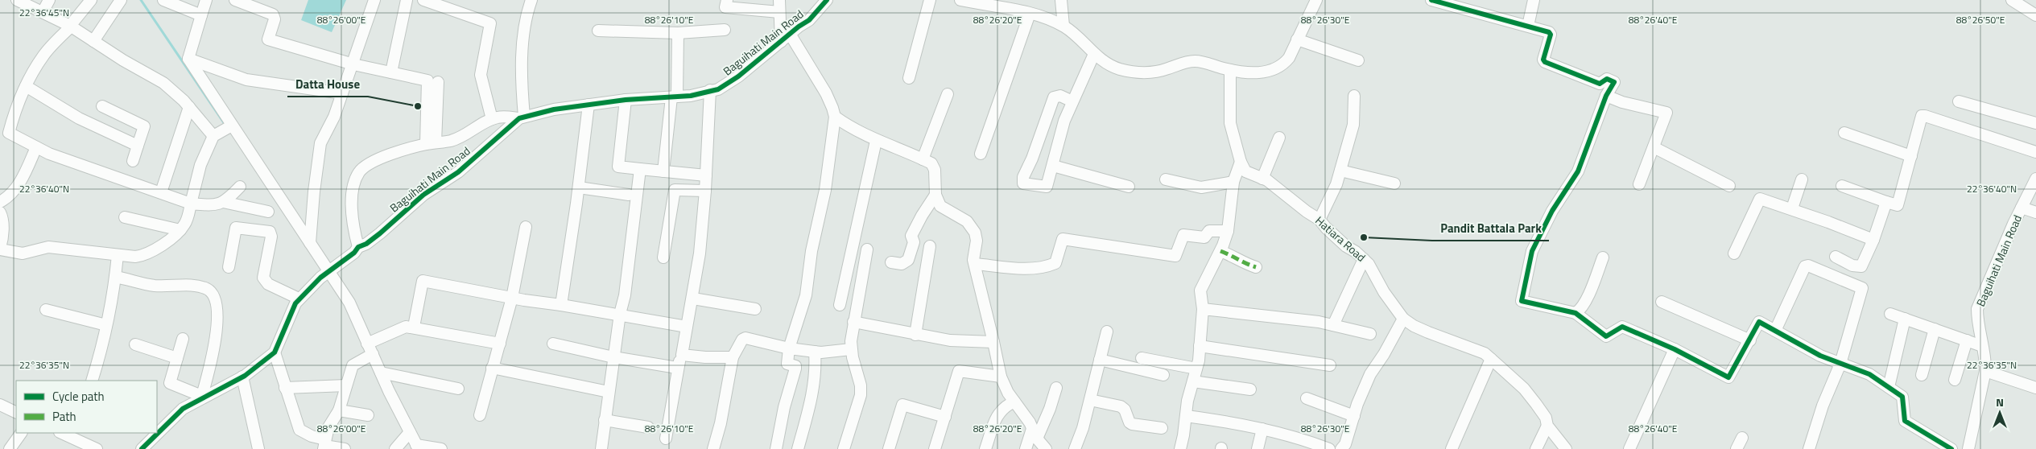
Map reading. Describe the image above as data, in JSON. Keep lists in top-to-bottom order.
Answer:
{
  "streets": {
    "street": ["Baguihati Main Road", "Hatiara Road"]
  },
  "places": ["Datta House", "Pandit Battala Park"],
  "legend": ["Cycle path", "Path"],
  "north": "top",
  "coordinates": [
    "22°36'45\"N",
    "88°26'00\"E",
    "88°26'10\"E",
    "88°26'20\"E",
    "88°26'30\"E",
    "88°26'40\"E",
    "88°26'50\"E",
    "22°36'40\"N",
    "22°36'35\"N"
  ]
}
